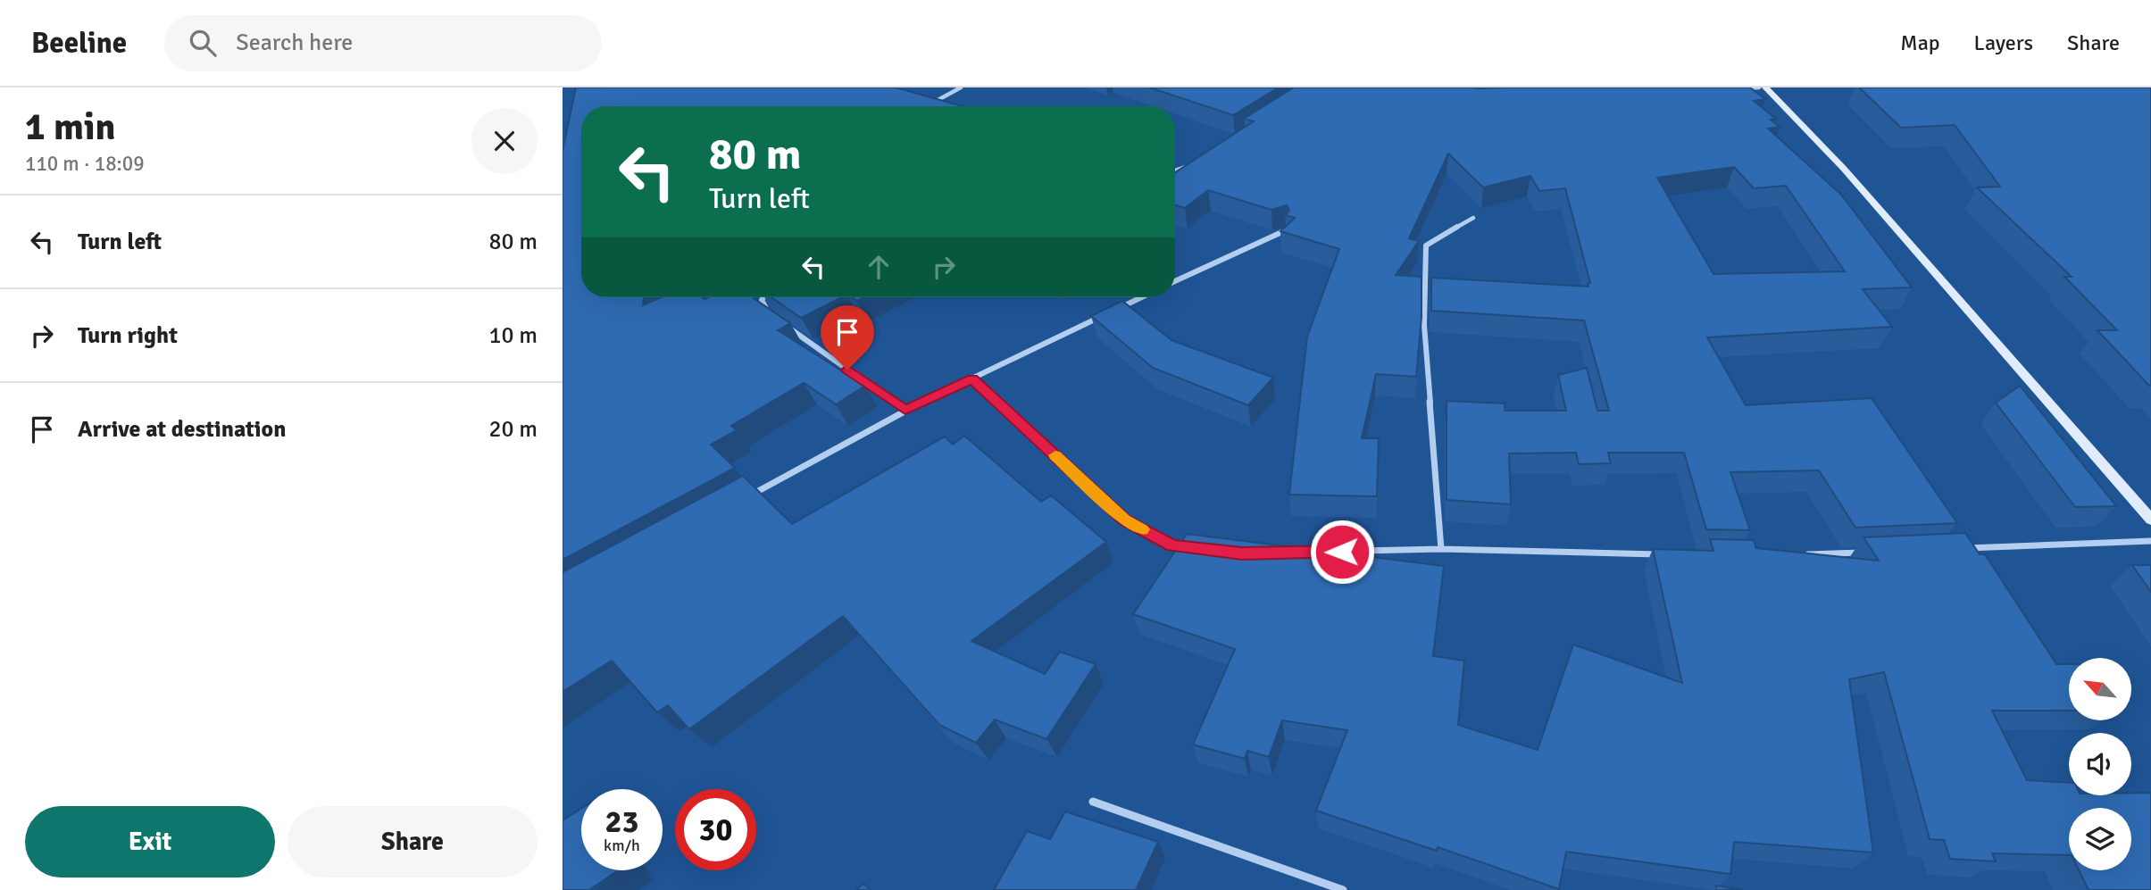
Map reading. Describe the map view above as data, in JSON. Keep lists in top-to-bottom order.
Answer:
{
  "north": "top left",
  "page": {
    "header": "Beeline",
    "search": "Search here",
    "nav": ["Map", "Layers", "Share"],
    "heading": ["1 min", "110 m · 18:09"],
    "turn": ["80 m", "Turn left"],
    "list": [
      {
        "name": "Turn left",
        "value": "80 m"
      },
      {
        "name": "Turn right",
        "value": "10 m"
      },
      {
        "name": "Arrive at destination",
        "value": "20 m"
      }
    ],
    "speed": "23 km/h",
    "limit": "30",
    "buttons": ["Exit", "Share"]
  }
}
